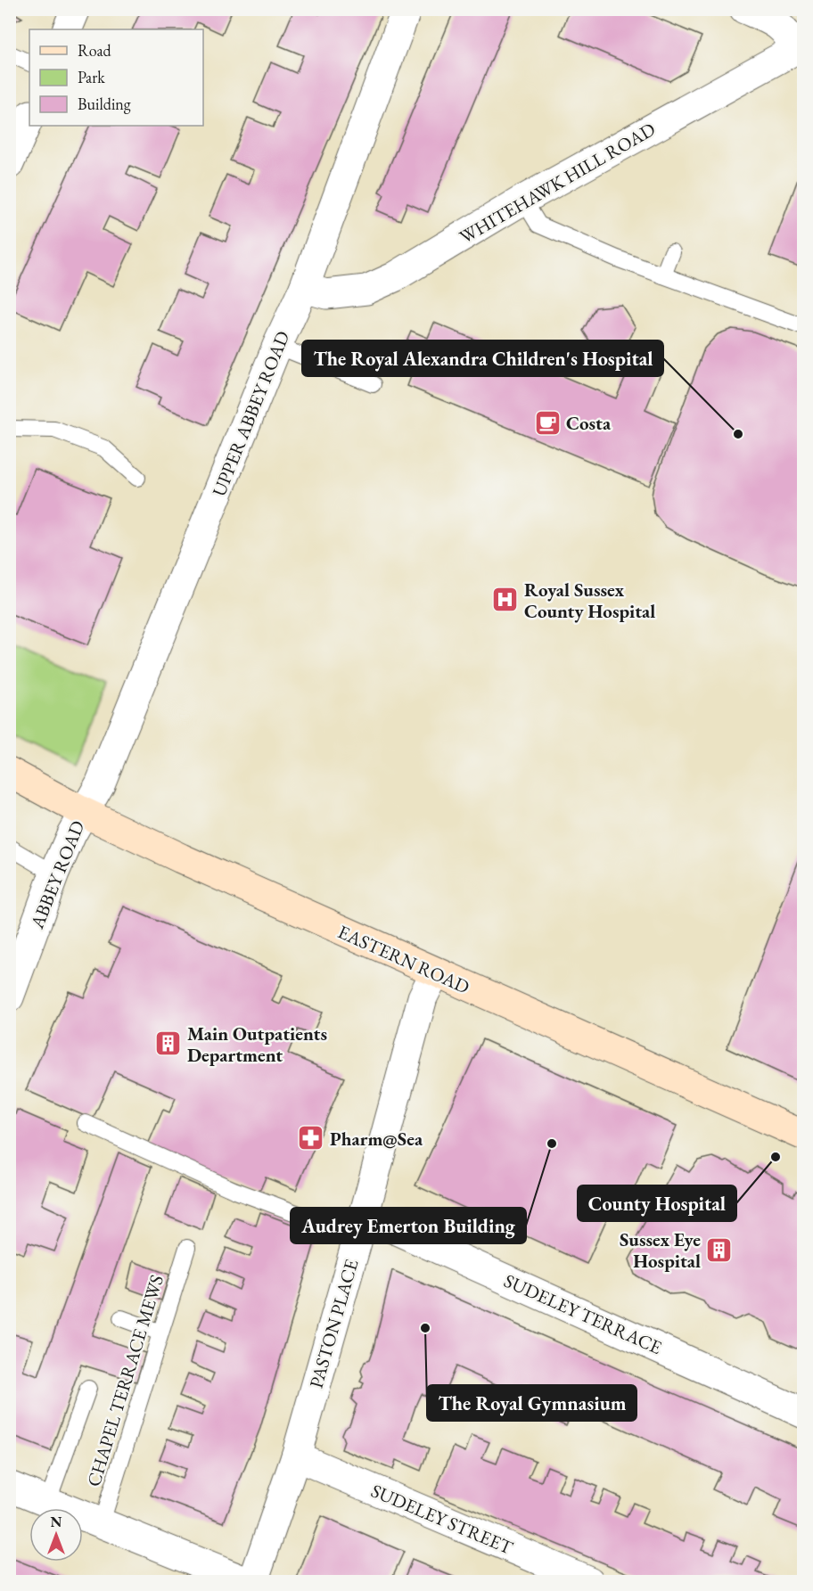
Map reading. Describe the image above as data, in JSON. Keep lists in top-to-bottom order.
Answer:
{
  "streets": {
    "street": [
      "WHITEHAWK HILL ROAD",
      "UPPER ABBEY ROAD",
      "ABBEY ROAD",
      "EASTERN ROAD",
      "SUDELEY TERRACE",
      "PASTON PLACE",
      "SUDELEY STREET"
    ],
    "lane": ["CHAPEL TERRACE MEWS"]
  },
  "crossings": [
    ["WHITEHAWK HILL ROAD", "UPPER ABBEY ROAD"],
    ["UPPER ABBEY ROAD", "ABBEY ROAD"],
    ["UPPER ABBEY ROAD", "EASTERN ROAD"],
    ["ABBEY ROAD", "EASTERN ROAD"],
    ["EASTERN ROAD", "PASTON PLACE"],
    ["SUDELEY TERRACE", "PASTON PLACE"],
    ["PASTON PLACE", "SUDELEY STREET"]
  ],
  "places": {
    "cafe": ["Costa"],
    "other": [
      "The Royal Alexandra Children's Hospital",
      "Audrey Emerton Building",
      "County Hospital",
      "The Royal Gymnasium"
    ],
    "hospital": ["Royal Sussex County Hospital"],
    "building": ["Main Outpatients Department", "Sussex Eye Hospital"],
    "pharmacy": ["Pharm@Sea"]
  },
  "legend": ["Road", "Park", "Building"],
  "north": "top"
}
